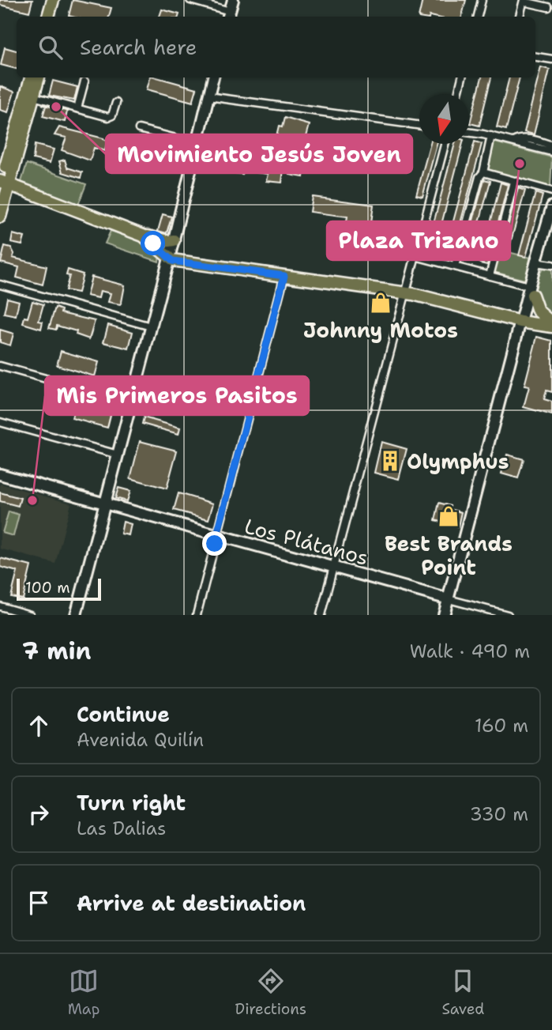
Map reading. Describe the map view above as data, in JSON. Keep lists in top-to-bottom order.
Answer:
{
  "streets": {
    "street": ["Los Plátanos"]
  },
  "places": {
    "other": ["Movimiento Jesús Joven", "Plaza Trizano", "Mis Primeros Pasitos"],
    "shop": ["Johnny Motos", "Best Brands Point"],
    "building": ["Olymphus"]
  },
  "scale_bar": "100 m",
  "north": "bottom",
  "page": {
    "search": "Search here",
    "scale": "100 m",
    "heading": ["7 min", "Walk · 490 m"],
    "list": [
      ["Continue", "Avenida Quilín", "160 m"],
      ["Turn right", "Las Dalias", "330 m"],
      "Arrive at destination"
    ],
    "nav": ["Map", "Directions", "Saved"]
  }
}
